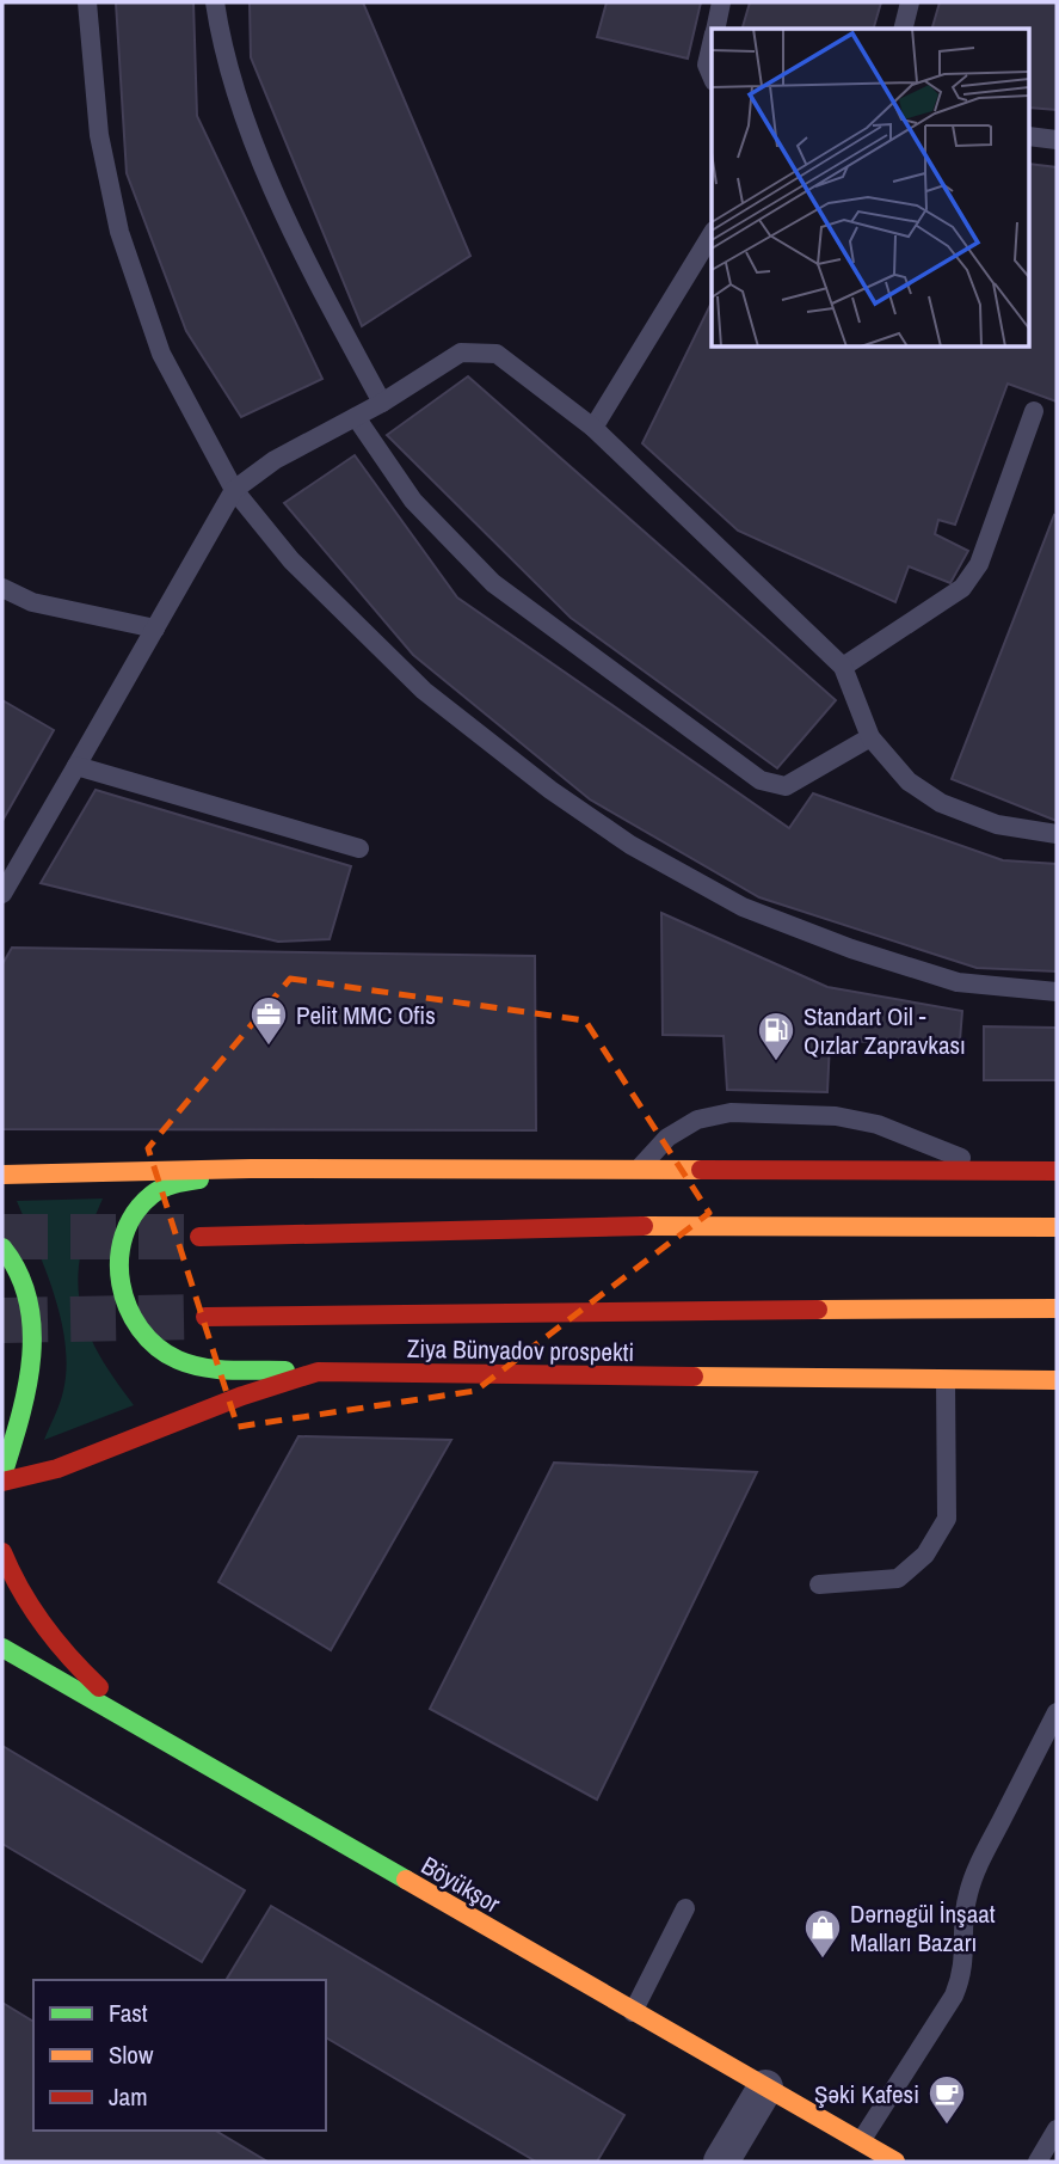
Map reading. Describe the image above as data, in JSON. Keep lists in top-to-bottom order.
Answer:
{
  "streets": {
    "main road": ["Ziya Bünyadov prospekti", "Böyükşor"]
  },
  "places": {
    "office": ["Pelit MMC Ofis"],
    "fuel station": ["Standart Oil - Qızlar Zapravkası"],
    "shop": ["Dərnəgül İnşaat Malları Bazarı"],
    "cafe": ["Şəki Kafesi"]
  },
  "legend": ["Fast", "Slow", "Jam"]
}
